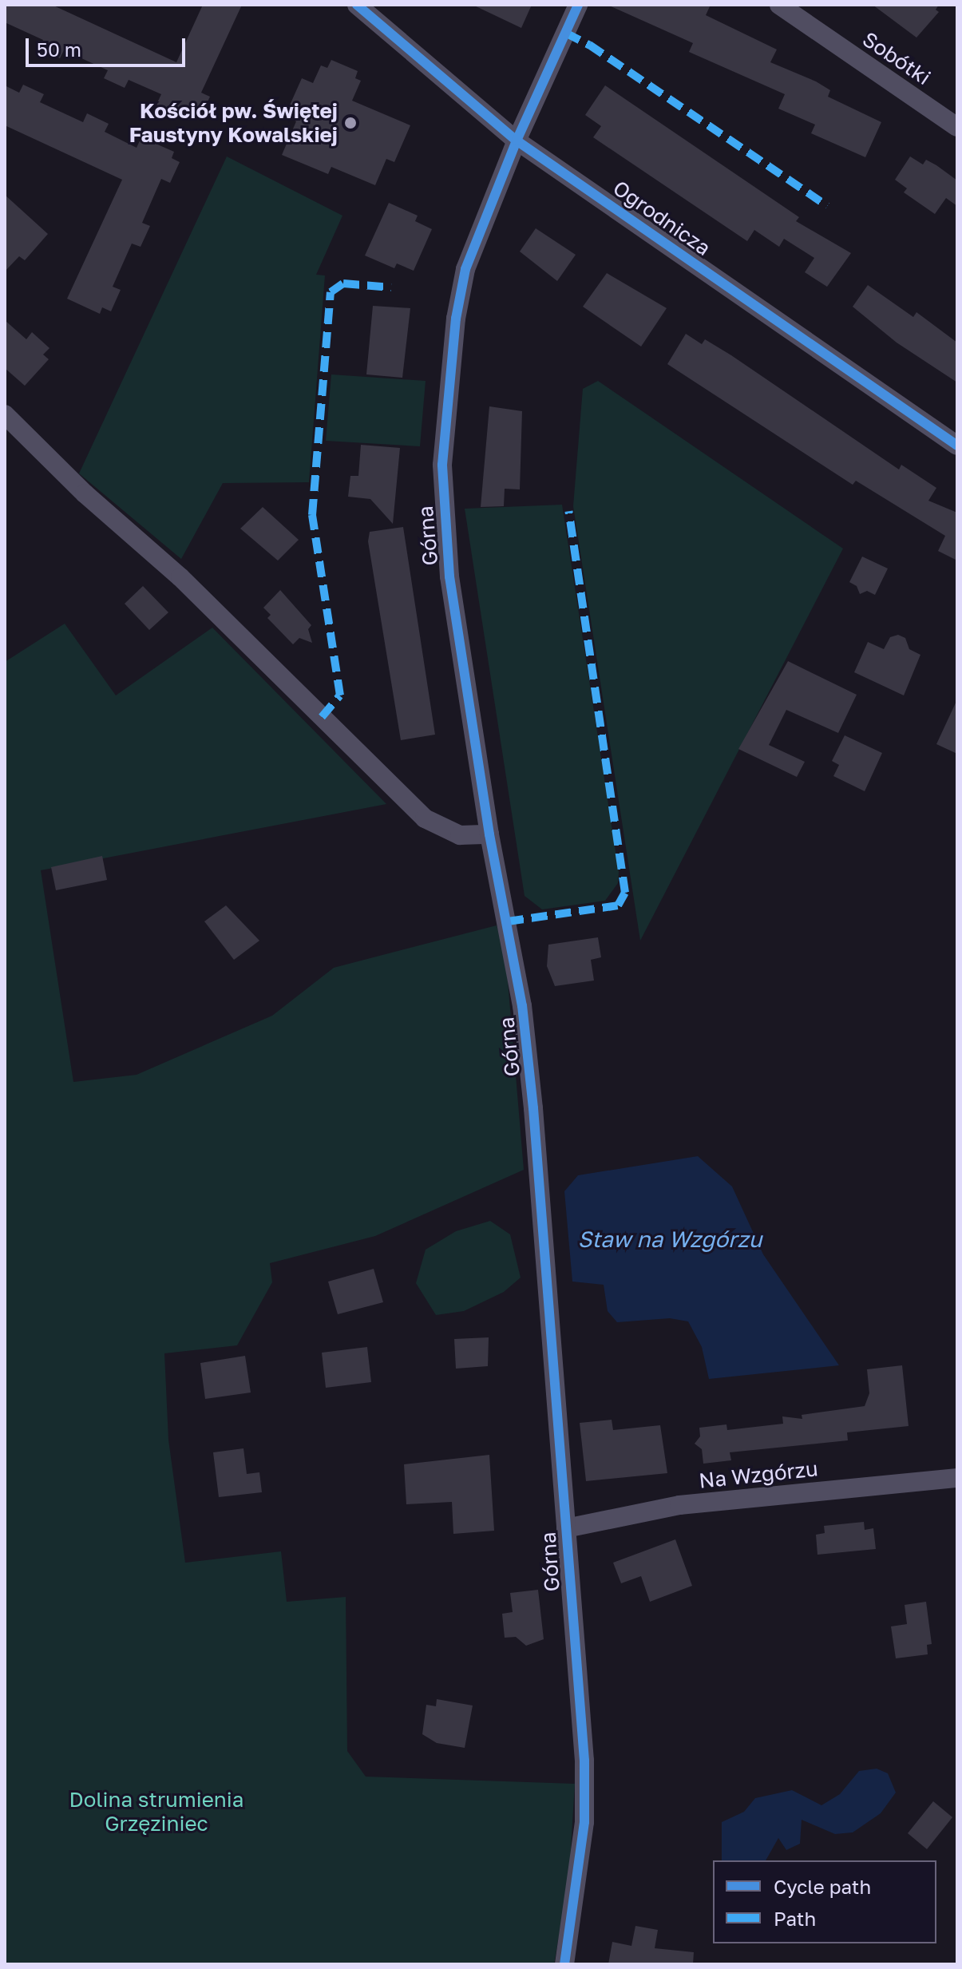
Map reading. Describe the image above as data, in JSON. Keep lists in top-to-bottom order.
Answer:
{
  "streets": {
    "street": [
      "Sobótki",
      "Ogrodnicza",
      "Górna",
      "Na Wzgórzu"
    ]
  },
  "crossings": [
    ["Ogrodnicza", "Górna"],
    ["Górna", "Na Wzgórzu"]
  ],
  "water": ["Staw na Wzgórzu"],
  "parks": ["Dolina strumienia Grzęziniec"],
  "places": ["Kościół pw. Świętej Faustyny Kowalskiej"],
  "legend": ["Cycle path", "Path"],
  "scale_bar": "50 m"
}
